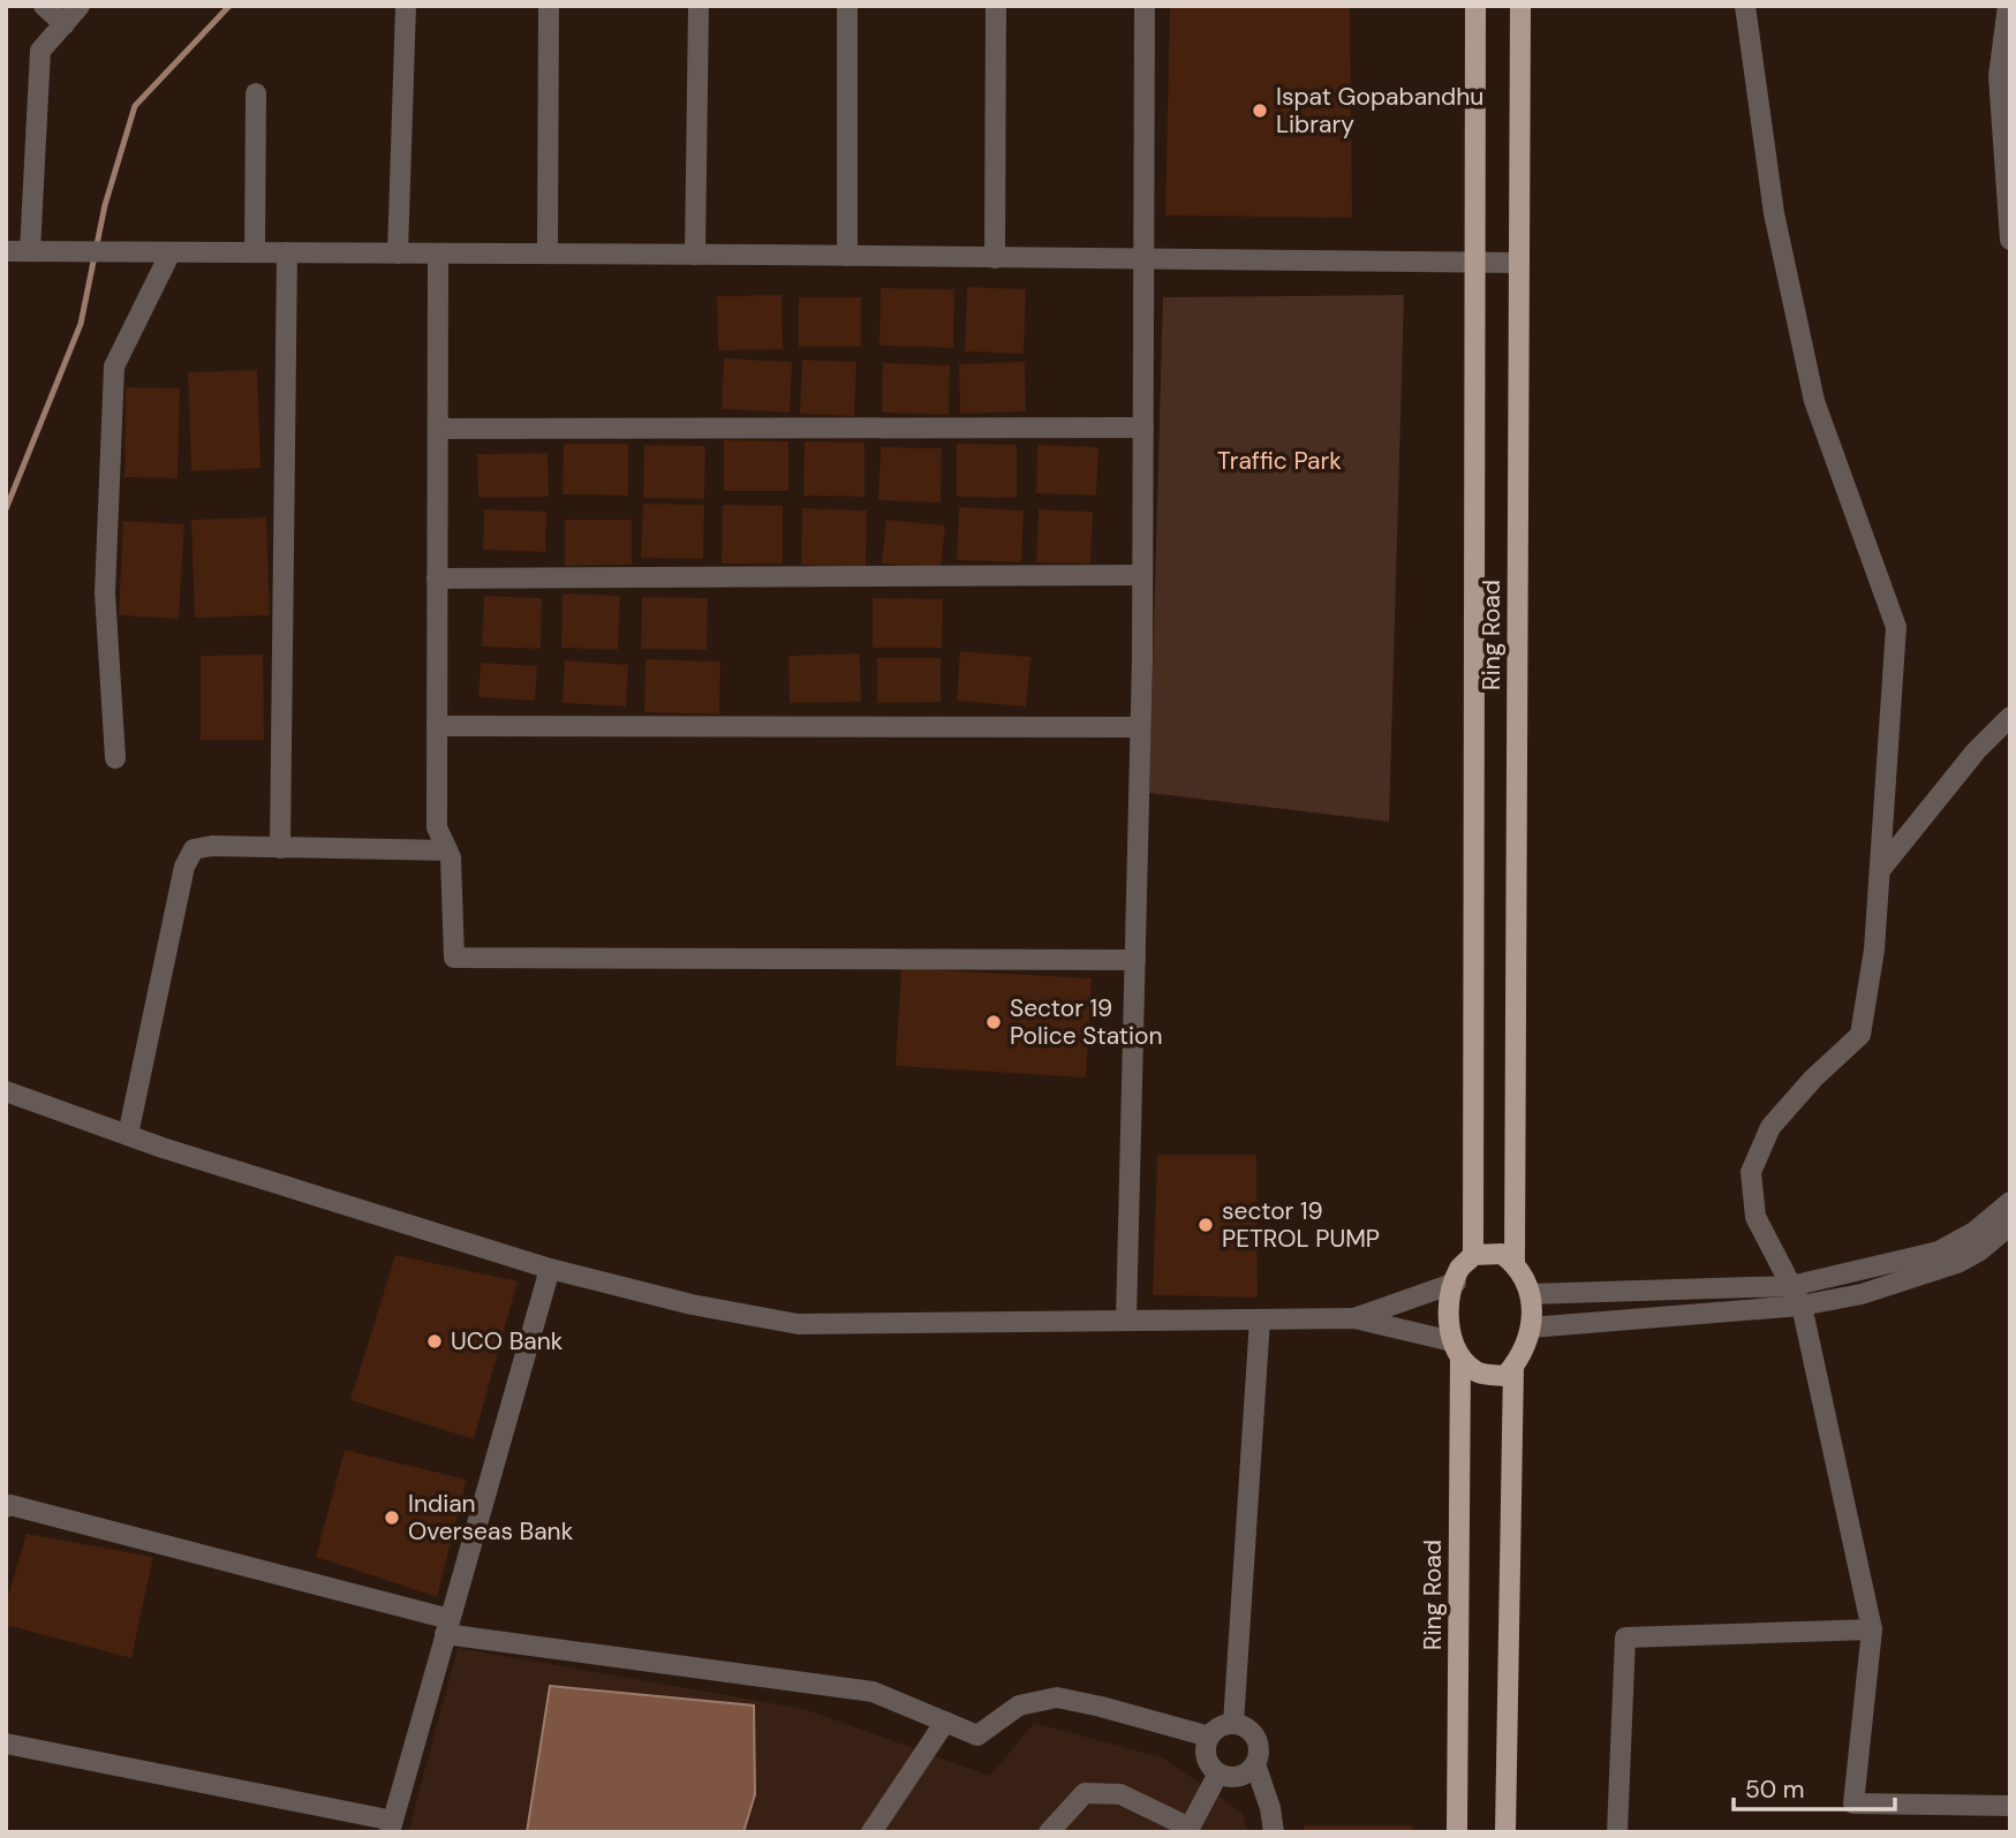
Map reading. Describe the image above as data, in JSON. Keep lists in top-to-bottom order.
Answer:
{
  "streets": {
    "main road": ["Ring Road"]
  },
  "parks": ["Traffic Park"],
  "places": [
    "Ispat Gopabandhu Library",
    "Sector 19 Police Station",
    "sector 19 PETROL PUMP",
    "UCO Bank",
    "Indian Overseas Bank"
  ],
  "scale_bar": "50 m"
}
